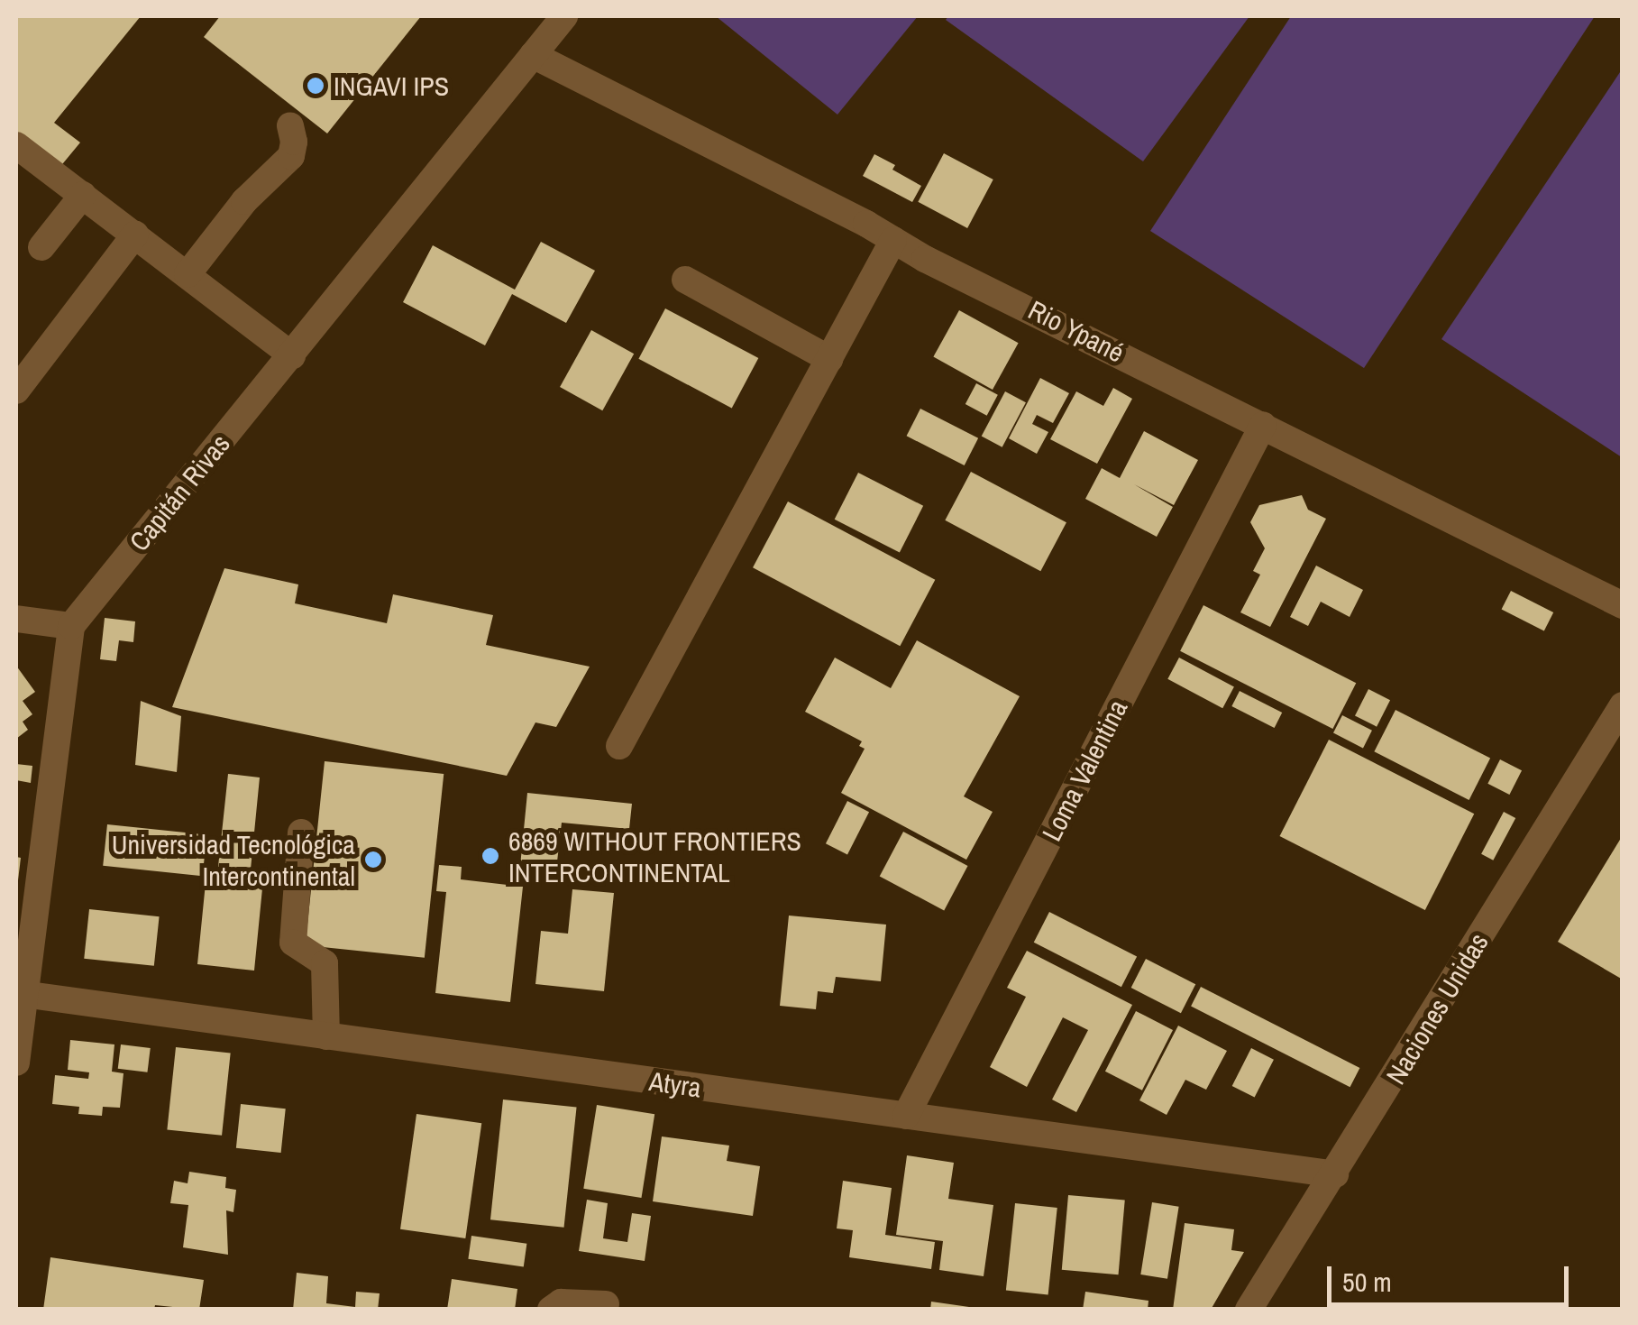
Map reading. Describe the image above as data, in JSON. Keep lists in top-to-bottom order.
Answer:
{
  "streets": {
    "street": [
      "Rio Ypané",
      "Capitán Rivas",
      "Loma Valentina",
      "Naciones Unidas",
      "Atyra"
    ]
  },
  "crossings": [
    ["Rio Ypané", "Capitán Rivas"],
    ["Rio Ypané", "Loma Valentina"],
    ["Loma Valentina", "Atyra"],
    ["Naciones Unidas", "Atyra"]
  ],
  "places": ["INGAVI IPS", "6869 WITHOUT FRONTIERS INTERCONTINENTAL", "Universidad Tecnológica Intercontinental"],
  "scale_bar": "50 m"
}
